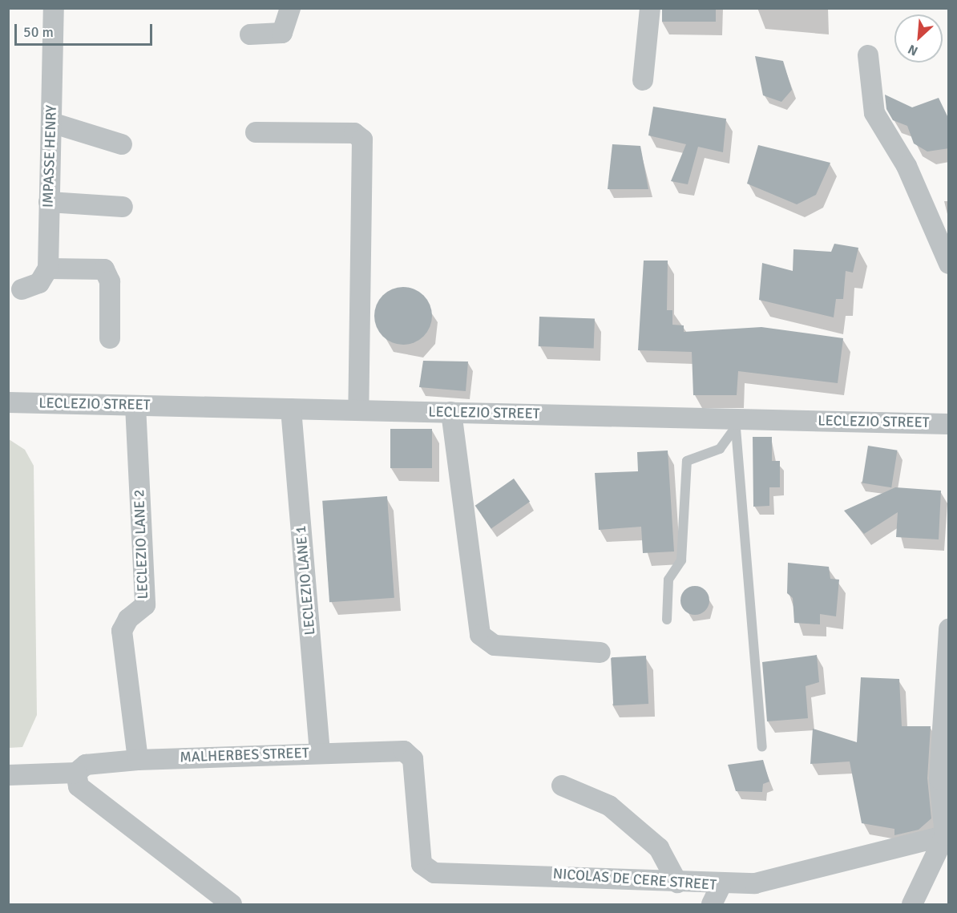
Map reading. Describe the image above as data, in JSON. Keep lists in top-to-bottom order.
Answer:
{
  "streets": {
    "street": [
      "IMPASSE HENRY",
      "LECLEZIO STREET",
      "LECLEZIO LANE 2",
      "LECLEZIO LANE 1",
      "MALHERBES STREET",
      "NICOLAS DE CERE STREET"
    ]
  },
  "crossings": [
    ["LECLEZIO STREET", "LECLEZIO LANE 2"],
    ["LECLEZIO STREET", "LECLEZIO LANE 1"],
    ["LECLEZIO LANE 2", "MALHERBES STREET"],
    ["LECLEZIO LANE 1", "MALHERBES STREET"],
    ["MALHERBES STREET", "NICOLAS DE CERE STREET"]
  ],
  "scale_bar": "50 m",
  "north": "bottom left"
}
